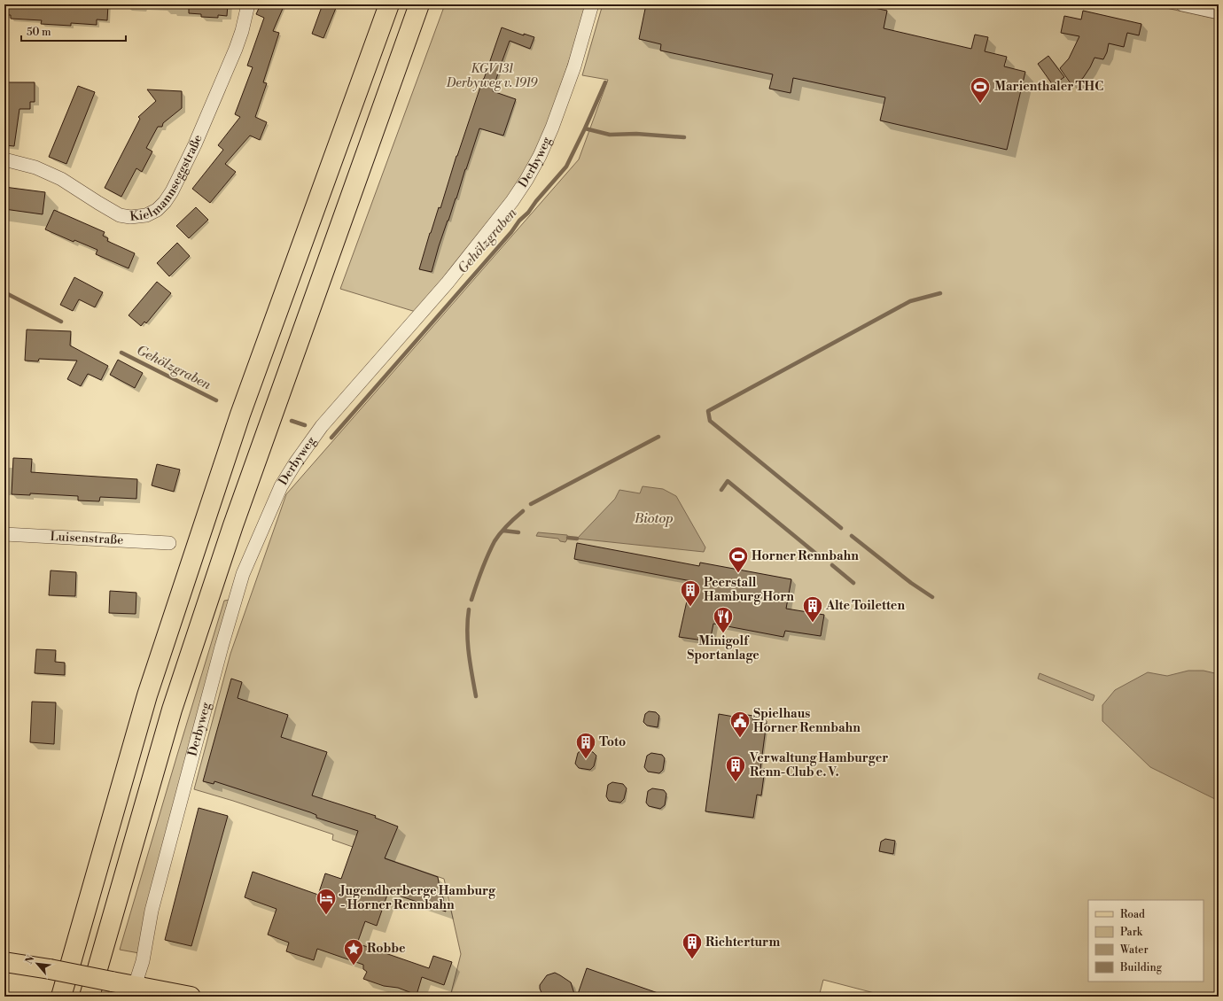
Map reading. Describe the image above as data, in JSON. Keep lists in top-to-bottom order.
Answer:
{
  "streets": {
    "street": ["Derbyweg", "Kielmannseggstraße", "Luisenstraße"]
  },
  "water": ["Gehölzgraben", "Biotop"],
  "parks": ["KGV 131 Derbyweg v. 1919"],
  "places": {
    "sports": ["Marienthaler THC", "Horner Rennbahn"],
    "building": [
      "Peerstall Hamburg Horn",
      "Alte Toiletten",
      "Toto",
      "Verwaltung Hamburger Renn-Club e. V.",
      "Richterturm"
    ],
    "restaurant": ["Minigolf Sportanlage"],
    "public building": ["Spielhaus Horner Rennbahn"],
    "hotel": ["Jugendherberge Hamburg - Horner Rennbahn"],
    "place": ["Robbe"]
  },
  "legend": [
    "Road",
    "Park",
    "Water",
    "Building"
  ],
  "scale_bar": "50 m",
  "north": "top left"
}
